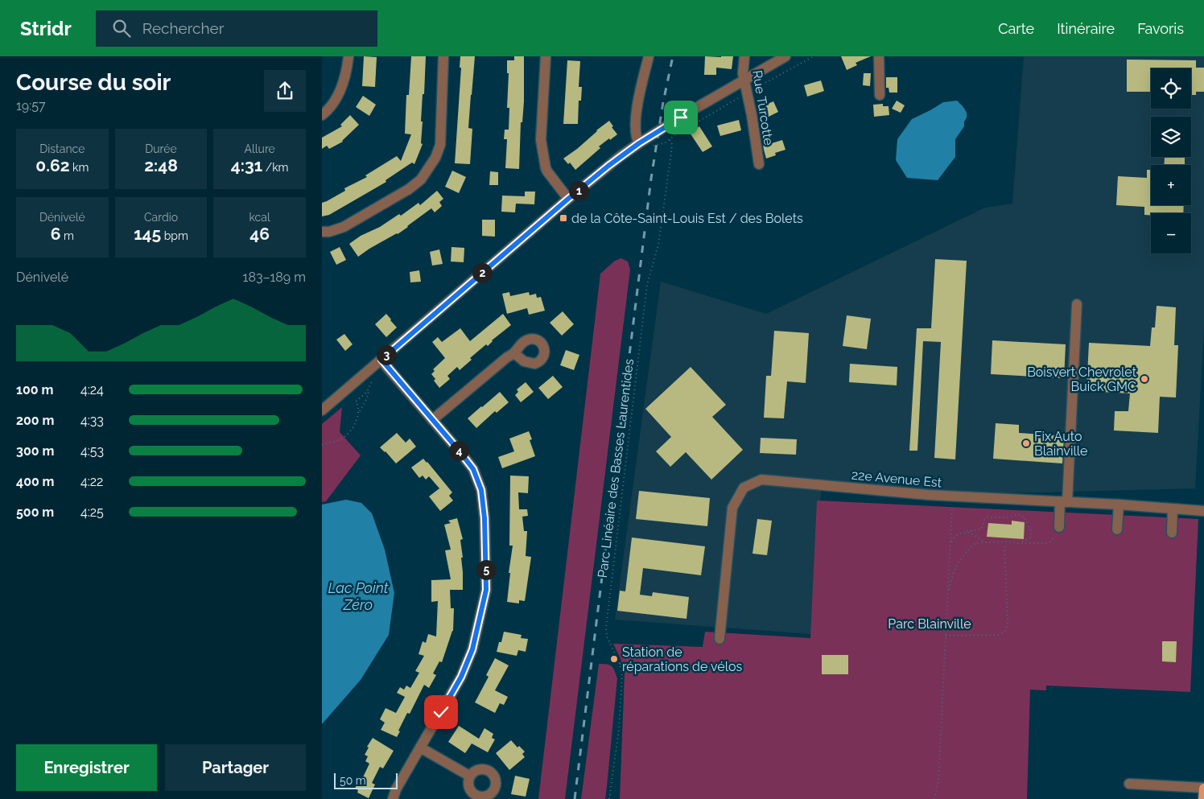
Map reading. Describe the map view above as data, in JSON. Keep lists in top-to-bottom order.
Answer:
{
  "streets": {
    "street": ["Rue Turcotte", "22e Avenue Est"],
    "path": ["Parc Linéaire des Basses Laurentides"]
  },
  "water": ["Lac Point Zéro"],
  "parks": ["Parc Blainville"],
  "places": {
    "transit": ["de la Côte-Saint-Louis Est / des Bolets"],
    "other": ["Boisvert Chevrolet Buick GMC", "Fix Auto Blainville", "Station de réparations de vélos"]
  },
  "scale_bar": "50 m",
  "page": {
    "header": "Stridr",
    "search": "Rechercher",
    "nav": ["Carte", "Itinéraire", "Favoris"],
    "heading": ["Course du soir", "19:57"],
    "map_buttons": ["+", "−"],
    "stats": [
      ["Distance", "0.62 km"],
      ["Durée", "2:48"],
      ["Allure", "4:31 /km"],
      ["Dénivelé", "6 m"],
      ["Cardio", "145 bpm"],
      ["kcal", "46"]
    ],
    "pins": [
      "1",
      "2",
      "3",
      "4",
      "5"
    ],
    "chart": ["Dénivelé", "183–189 m"],
    "list": [
      {
        "name": "100 m",
        "note": "4:24"
      },
      {
        "name": "200 m",
        "note": "4:33"
      },
      {
        "name": "300 m",
        "note": "4:53"
      },
      {
        "name": "400 m",
        "note": "4:22"
      },
      {
        "name": "500 m",
        "note": "4:25"
      }
    ],
    "buttons": ["Enregistrer", "Partager"],
    "scale": "50 m"
  }
}
